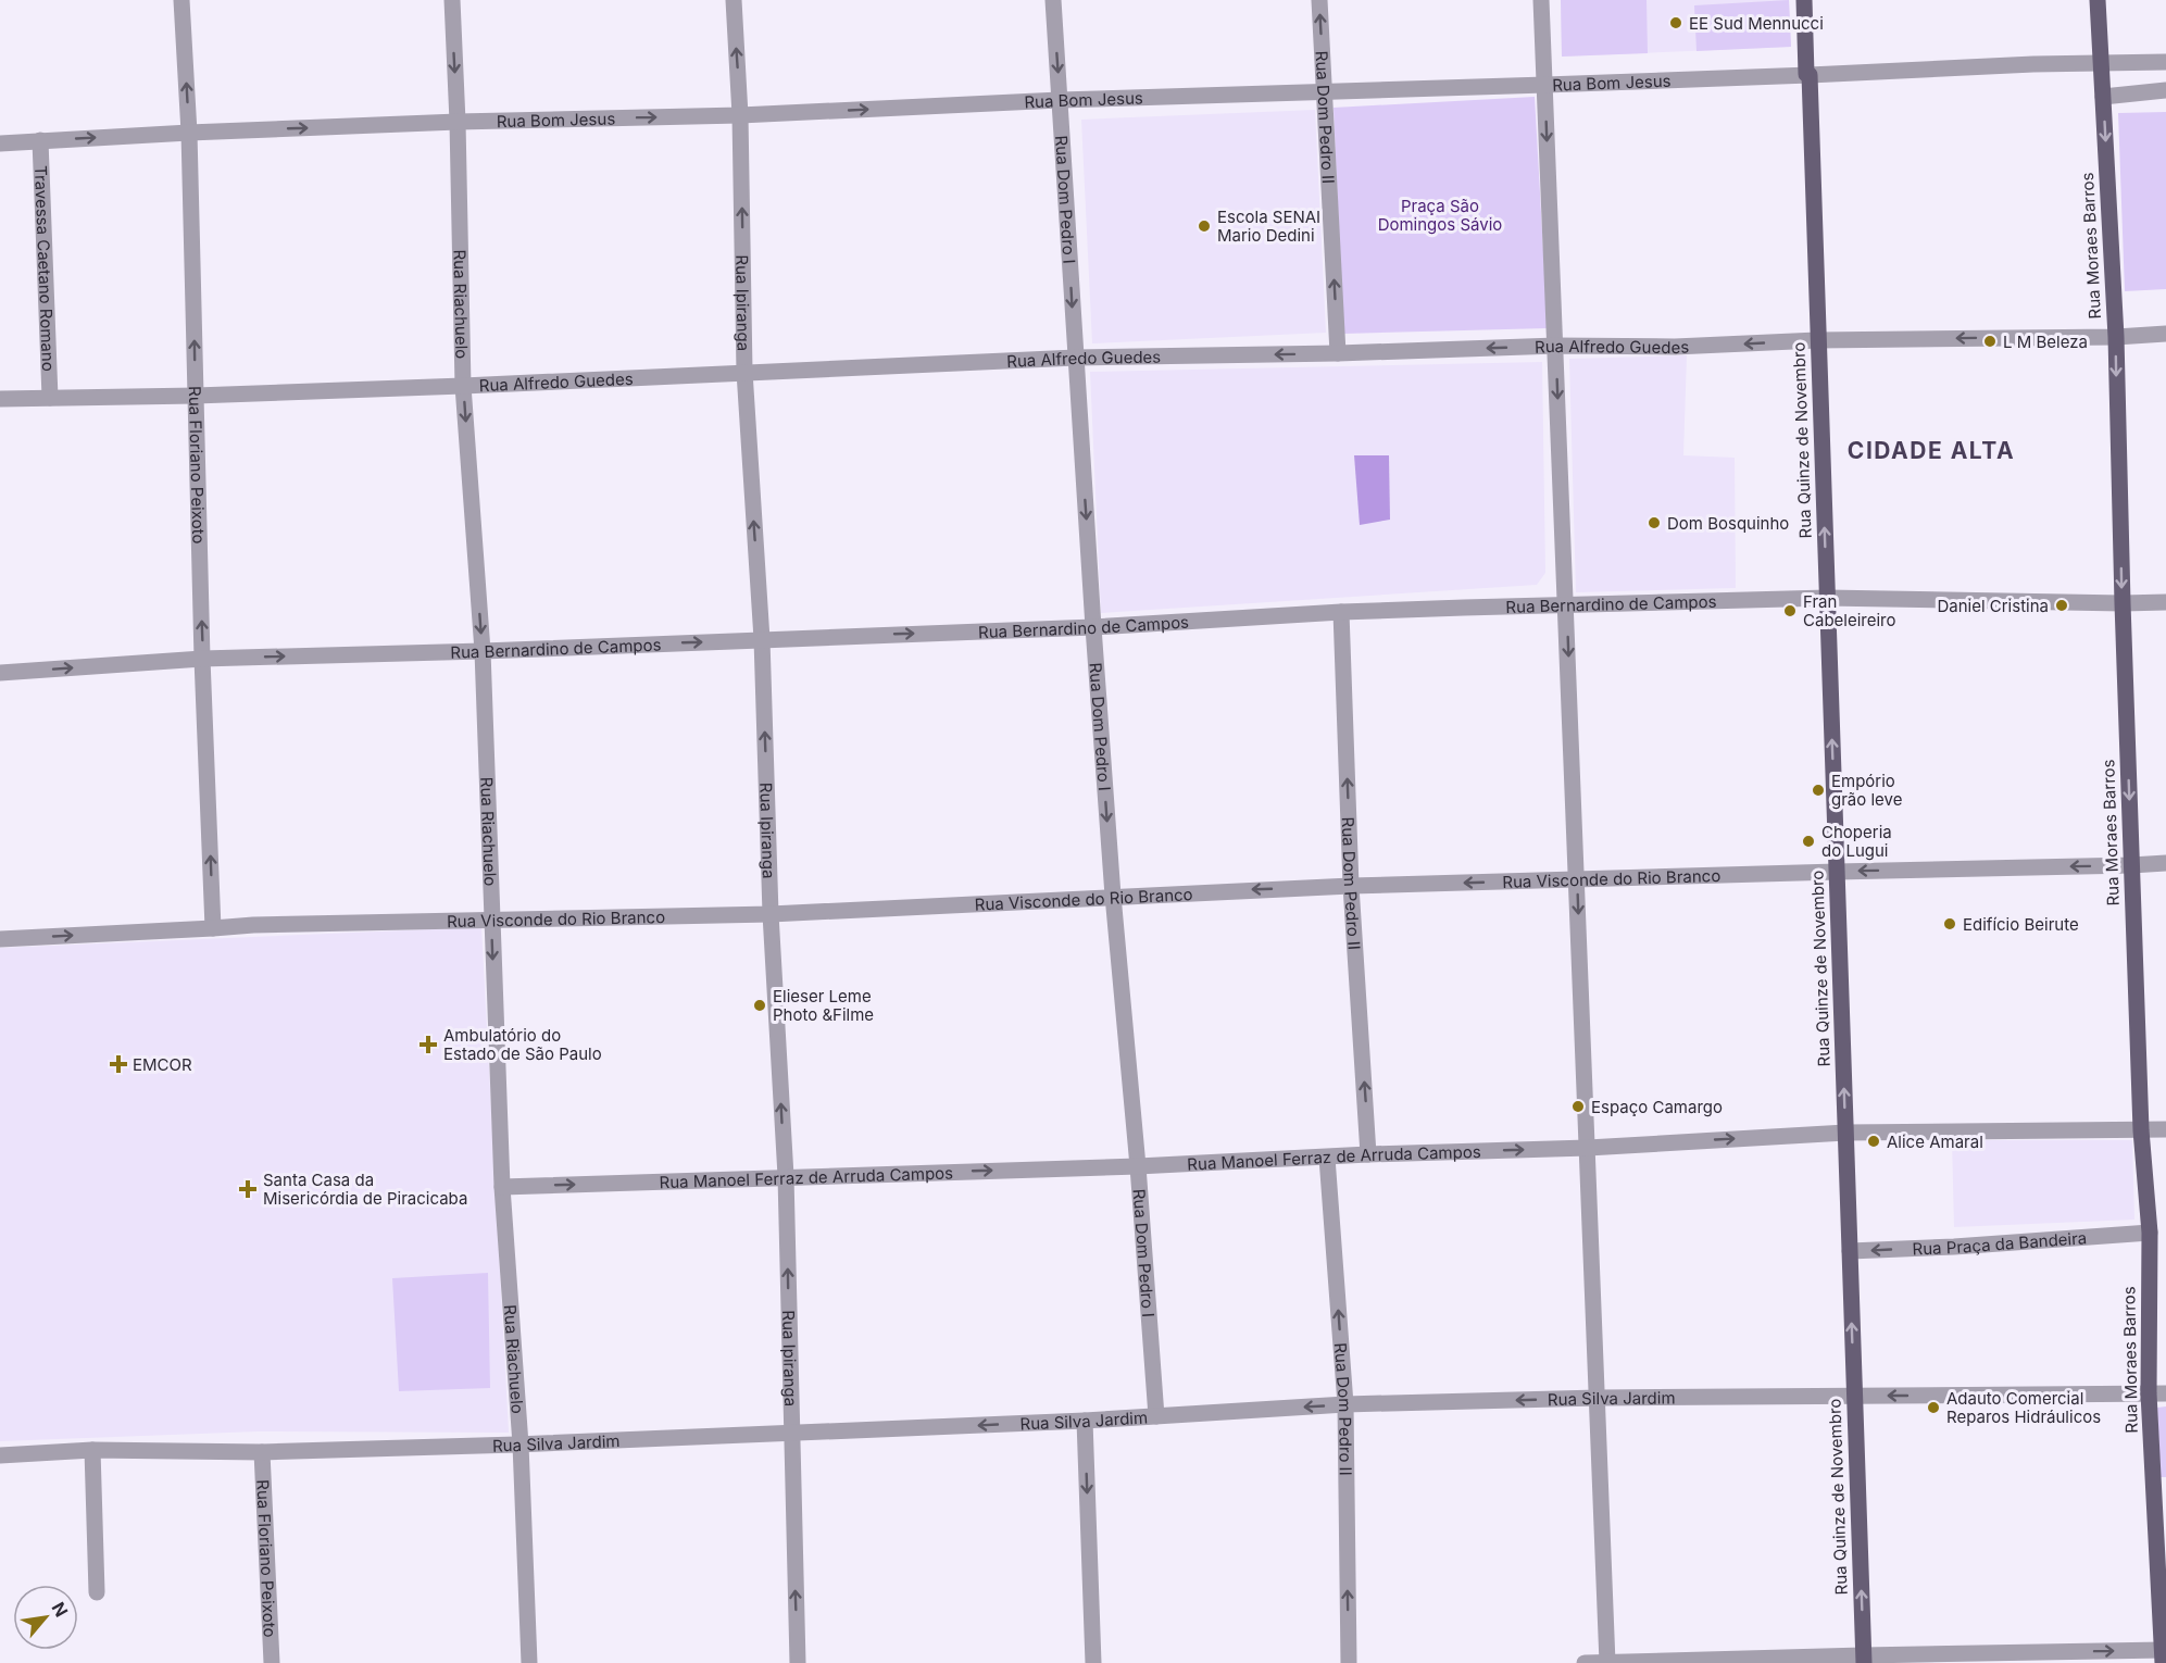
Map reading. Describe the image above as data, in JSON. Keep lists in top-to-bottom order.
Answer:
{
  "streets": {
    "main road": ["Rua Moraes Barros", "Rua Quinze de Novembro"],
    "street": [
      "Rua Bom Jesus",
      "Rua Dom Pedro II",
      "Rua Dom Pedro I",
      "Travessa Caetano Romano",
      "Rua Ipiranga",
      "Rua Riachuelo",
      "Rua Alfredo Guedes",
      "Rua Floriano Peixoto",
      "Rua Bernardino de Campos",
      "Rua Visconde do Rio Branco",
      "Rua Manoel Ferraz de Arruda Campos",
      "Rua Praça da Bandeira",
      "Rua Silva Jardim"
    ]
  },
  "crossings": [
    ["Rua Bom Jesus", "Rua Dom Pedro II"],
    ["Rua Bom Jesus", "Rua Dom Pedro I"],
    ["Rua Bom Jesus", "Rua Moraes Barros"],
    ["Rua Bom Jesus", "Travessa Caetano Romano"],
    ["Rua Bom Jesus", "Rua Ipiranga"],
    ["Rua Bom Jesus", "Rua Riachuelo"],
    ["Rua Bom Jesus", "Rua Quinze de Novembro"],
    ["Rua Bom Jesus", "Rua Floriano Peixoto"],
    ["Rua Dom Pedro II", "Rua Alfredo Guedes"],
    ["Rua Dom Pedro II", "Rua Bernardino de Campos"],
    ["Rua Dom Pedro II", "Rua Visconde do Rio Branco"],
    ["Rua Dom Pedro II", "Rua Manoel Ferraz de Arruda Campos"],
    ["Rua Dom Pedro II", "Rua Silva Jardim"],
    ["Rua Dom Pedro I", "Rua Alfredo Guedes"],
    ["Rua Dom Pedro I", "Rua Bernardino de Campos"],
    ["Rua Dom Pedro I", "Rua Visconde do Rio Branco"],
    ["Rua Dom Pedro I", "Rua Manoel Ferraz de Arruda Campos"],
    ["Rua Dom Pedro I", "Rua Silva Jardim"],
    ["Rua Moraes Barros", "Rua Alfredo Guedes"],
    ["Rua Moraes Barros", "Rua Bernardino de Campos"],
    ["Rua Moraes Barros", "Rua Visconde do Rio Branco"],
    ["Rua Moraes Barros", "Rua Manoel Ferraz de Arruda Campos"],
    ["Rua Moraes Barros", "Rua Praça da Bandeira"],
    ["Rua Moraes Barros", "Rua Silva Jardim"],
    ["Travessa Caetano Romano", "Rua Alfredo Guedes"],
    ["Rua Ipiranga", "Rua Alfredo Guedes"],
    ["Rua Ipiranga", "Rua Bernardino de Campos"],
    ["Rua Ipiranga", "Rua Visconde do Rio Branco"],
    ["Rua Ipiranga", "Rua Manoel Ferraz de Arruda Campos"],
    ["Rua Ipiranga", "Rua Silva Jardim"],
    ["Rua Riachuelo", "Rua Alfredo Guedes"],
    ["Rua Riachuelo", "Rua Bernardino de Campos"],
    ["Rua Riachuelo", "Rua Visconde do Rio Branco"],
    ["Rua Riachuelo", "Rua Manoel Ferraz de Arruda Campos"],
    ["Rua Riachuelo", "Rua Silva Jardim"],
    ["Rua Alfredo Guedes", "Rua Quinze de Novembro"],
    ["Rua Alfredo Guedes", "Rua Floriano Peixoto"],
    ["Rua Quinze de Novembro", "Rua Bernardino de Campos"],
    ["Rua Quinze de Novembro", "Rua Visconde do Rio Branco"],
    ["Rua Quinze de Novembro", "Rua Manoel Ferraz de Arruda Campos"],
    ["Rua Quinze de Novembro", "Rua Praça da Bandeira"],
    ["Rua Quinze de Novembro", "Rua Silva Jardim"],
    ["Rua Floriano Peixoto", "Rua Bernardino de Campos"],
    ["Rua Floriano Peixoto", "Rua Visconde do Rio Branco"],
    ["Rua Floriano Peixoto", "Rua Silva Jardim"]
  ],
  "one_way": [
    "Rua Bom Jesus",
    "Rua Dom Pedro II",
    "Rua Dom Pedro I",
    "Rua Moraes Barros",
    "Rua Ipiranga",
    "Rua Riachuelo",
    "Rua Alfredo Guedes",
    "Rua Quinze de Novembro",
    "Rua Floriano Peixoto",
    "Rua Bernardino de Campos",
    "Rua Manoel Ferraz de Arruda Campos",
    "Rua Praça da Bandeira",
    "Rua Silva Jardim"
  ],
  "districts": ["CIDADE ALTA"],
  "parks": ["Praça São Domingos Sávio"],
  "places": {
    "other": [
      "EE Sud Mennucci",
      "Escola SENAI Mario Dedini",
      "L M Beleza",
      "Dom Bosquinho",
      "Daniel Cristina",
      "Fran Cabeleireiro",
      "Empório grão leve",
      "Choperia do Lugui",
      "Edifício Beirute",
      "Elieser Leme Photo &Filme",
      "Espaço Camargo",
      "Alice Amaral",
      "Adauto Comercial Reparos Hidráulicos"
    ],
    "health": ["Ambulatório do Estado de São Paulo", "EMCOR", "Santa Casa da Misericórdia de Piracicaba"]
  },
  "north": "top right"
}
